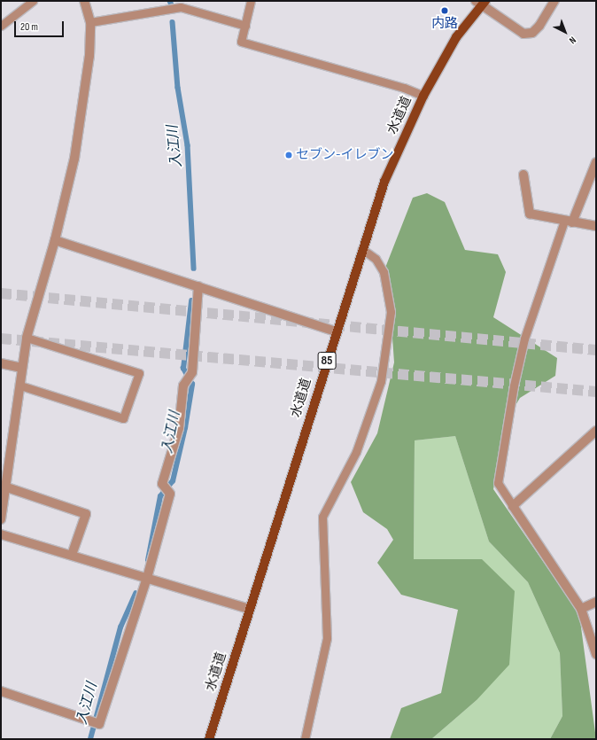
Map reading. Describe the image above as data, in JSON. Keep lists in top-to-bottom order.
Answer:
{
  "streets": {
    "main road": ["水道道", "85"]
  },
  "water": ["入江川"],
  "places": ["内路", "セブン-イレブン"],
  "scale_bar": "20 m",
  "north": "bottom right"
}
